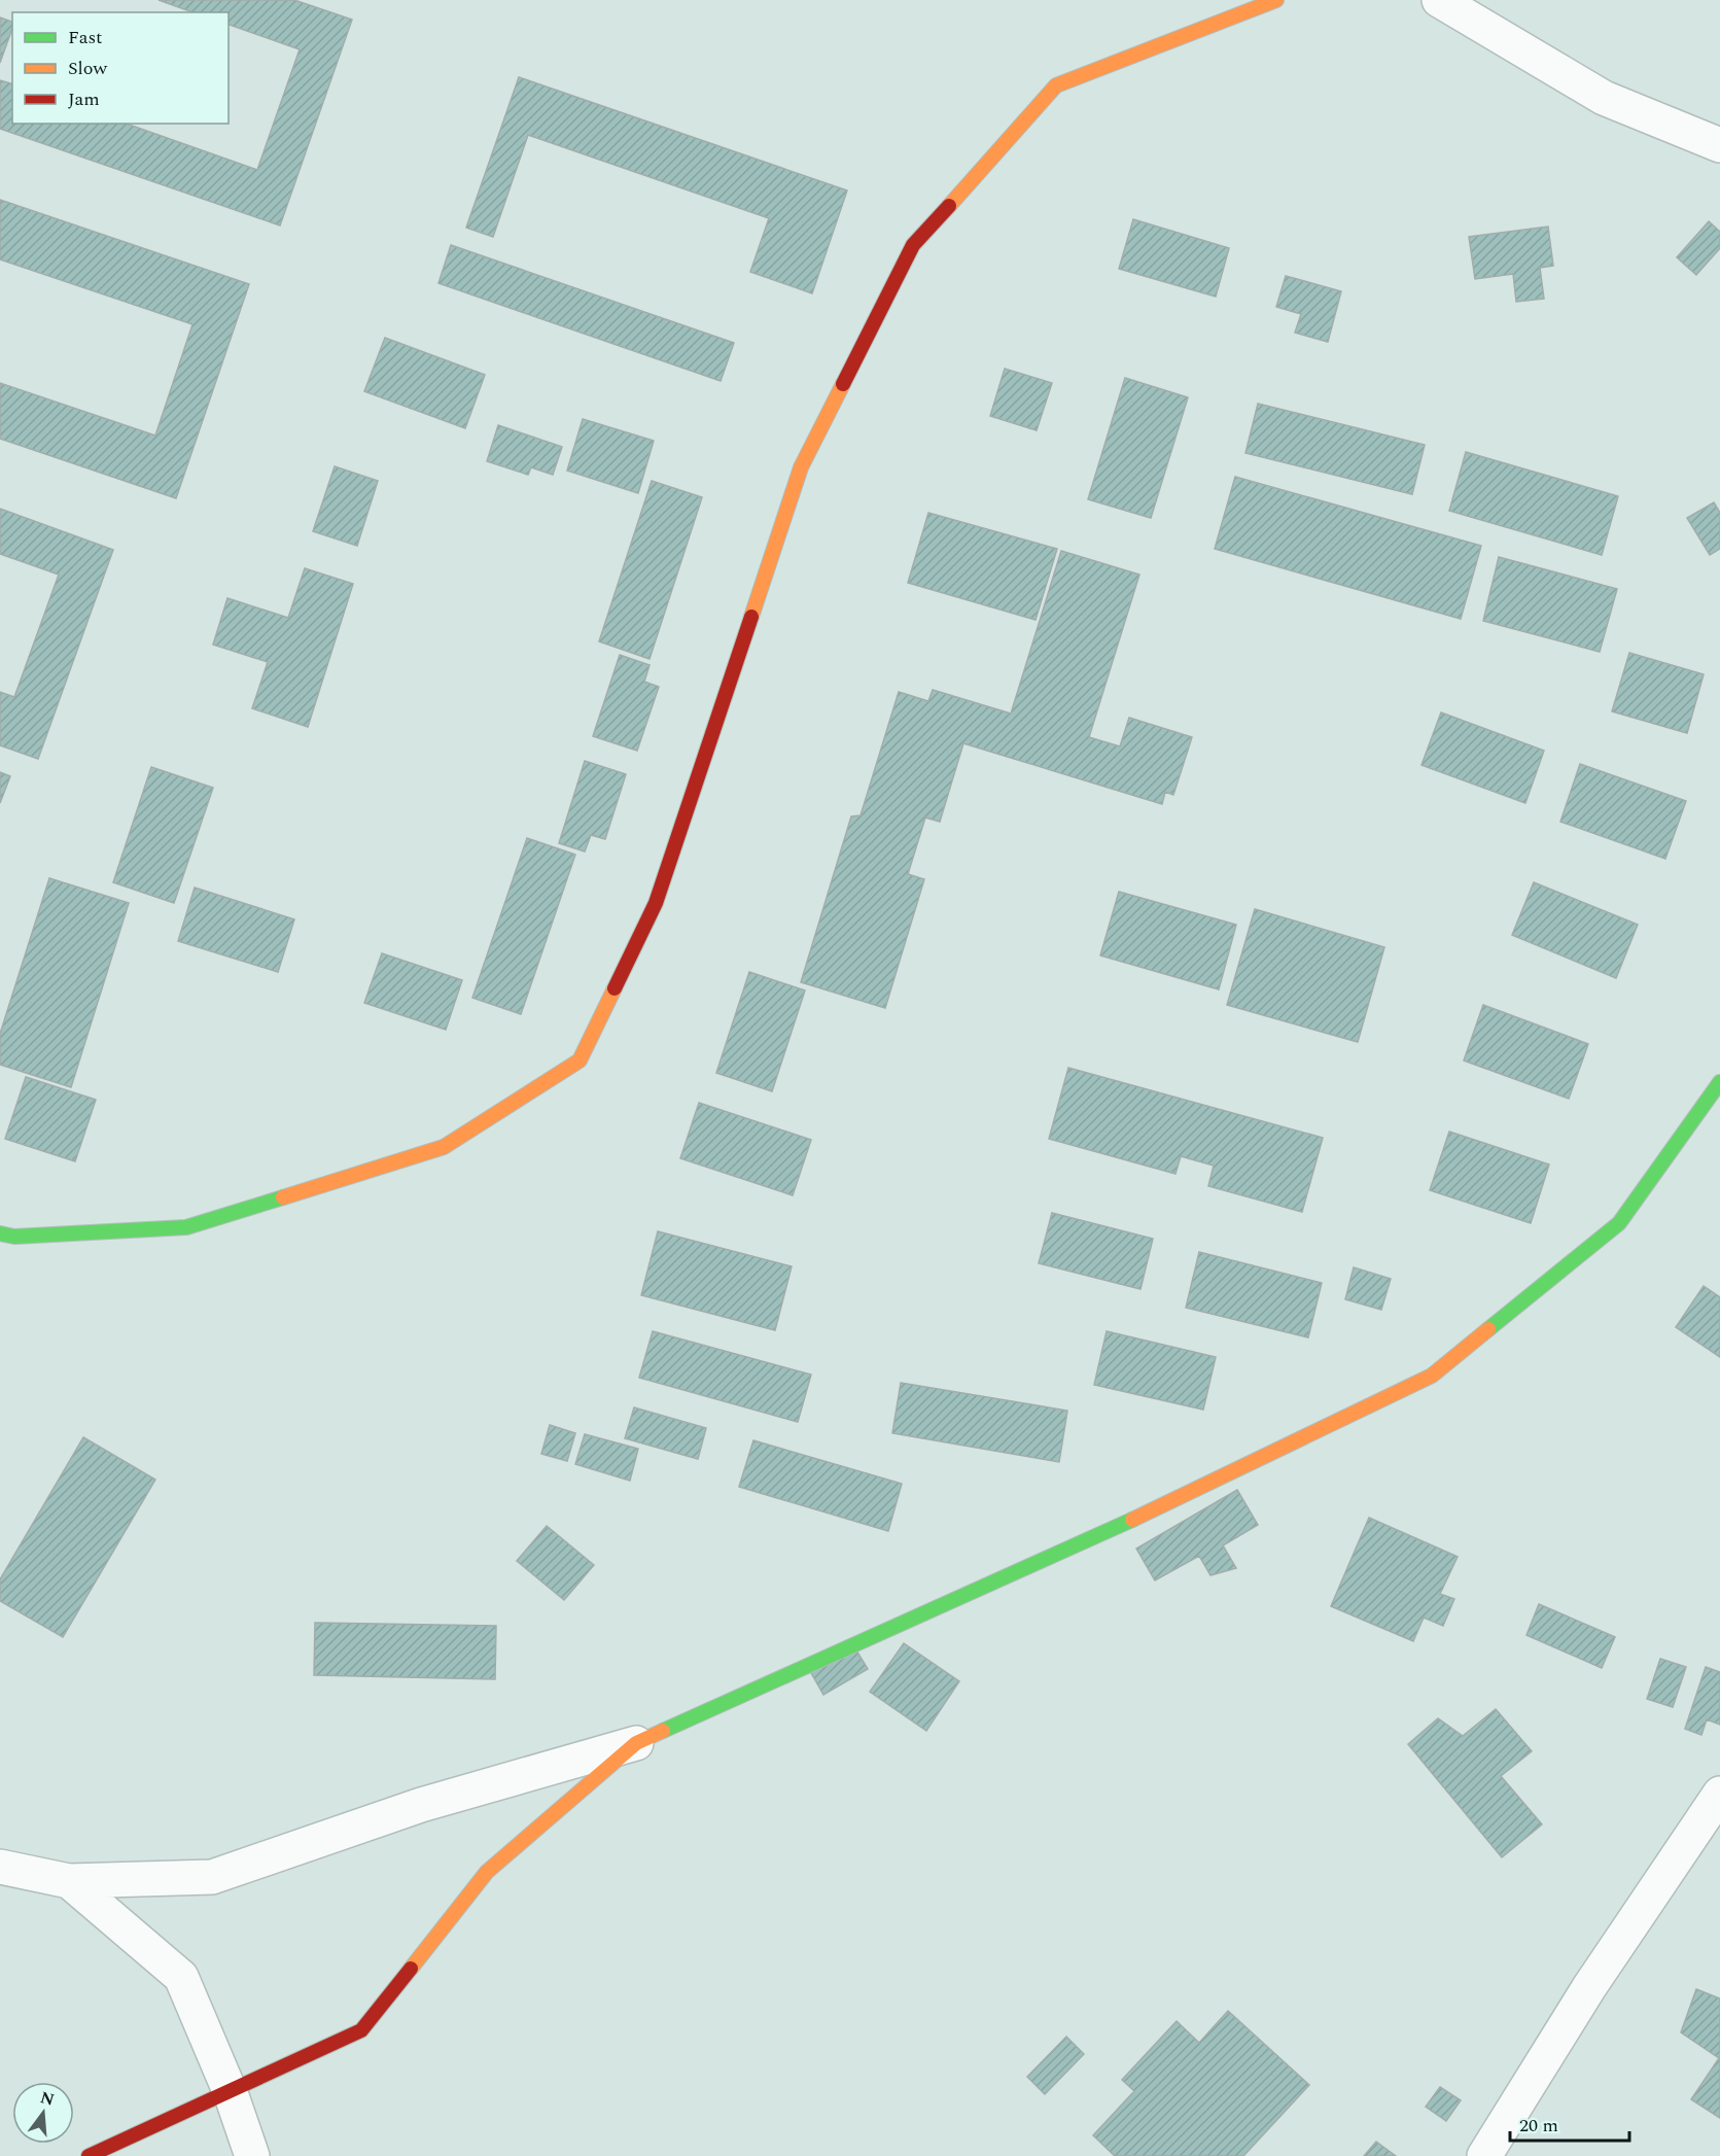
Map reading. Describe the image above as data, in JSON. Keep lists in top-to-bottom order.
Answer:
{
  "legend": ["Fast", "Slow", "Jam"],
  "scale_bar": "20 m",
  "north": "top"
}
